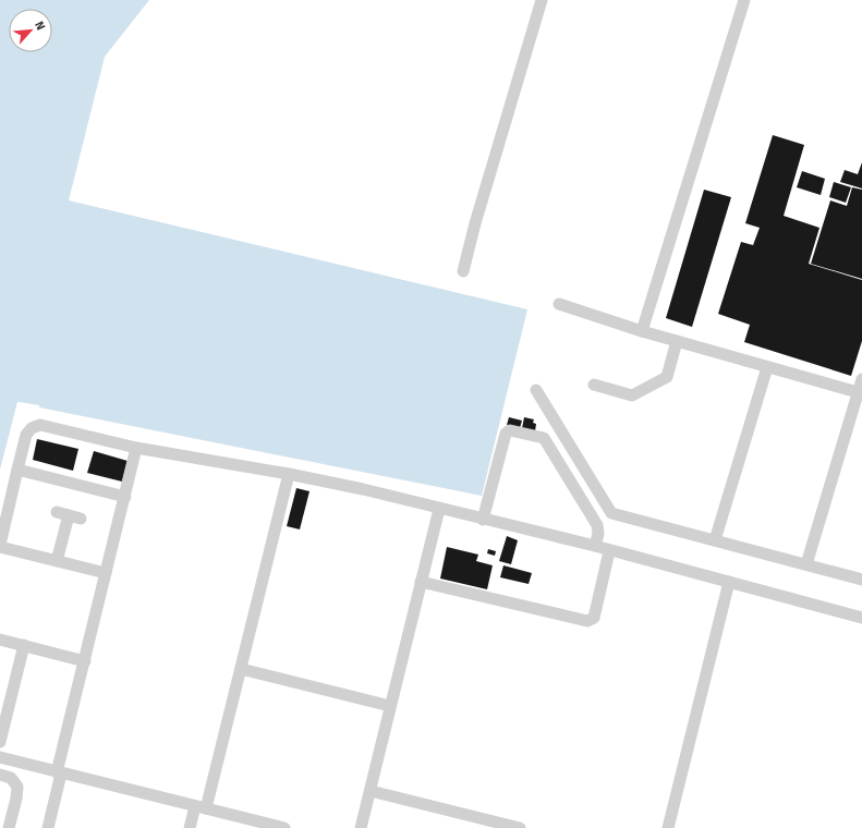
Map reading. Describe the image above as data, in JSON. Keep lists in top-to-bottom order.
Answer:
{
  "north": "top right"
}
